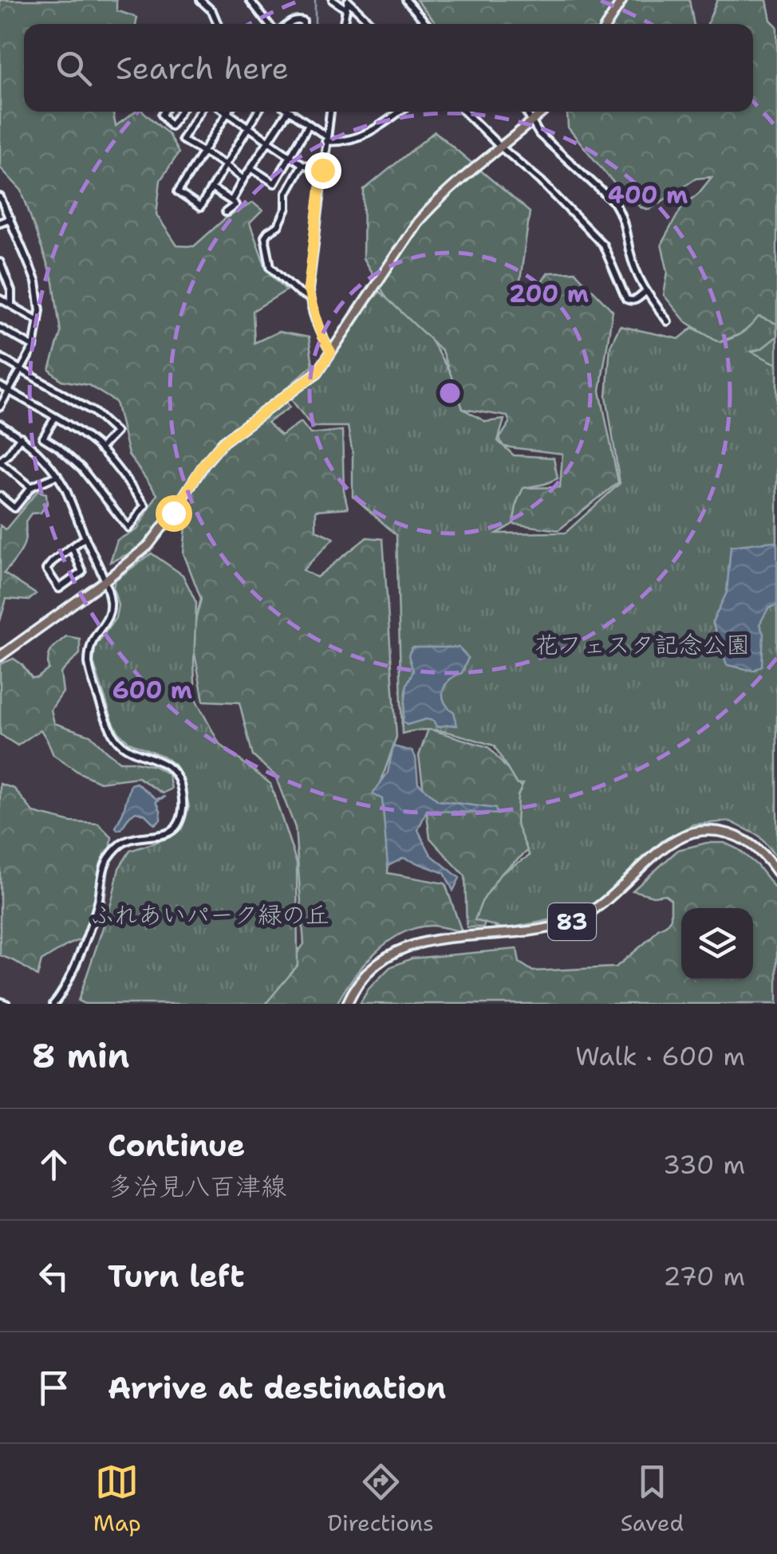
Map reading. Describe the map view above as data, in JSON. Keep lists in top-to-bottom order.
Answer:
{
  "streets": {
    "main road": ["83"]
  },
  "parks": ["花フェスタ記念公園", "ふれあいパーク緑の丘"],
  "page": {
    "search": "Search here",
    "heading": ["8 min", "Walk · 600 m"],
    "list": [
      ["Continue", "多治見八百津線", "330 m"],
      ["Turn left", "270 m"],
      "Arrive at destination"
    ],
    "nav": ["Map", "Directions", "Saved"]
  },
  "rings": ["400 m", "200 m", "600 m"]
}
